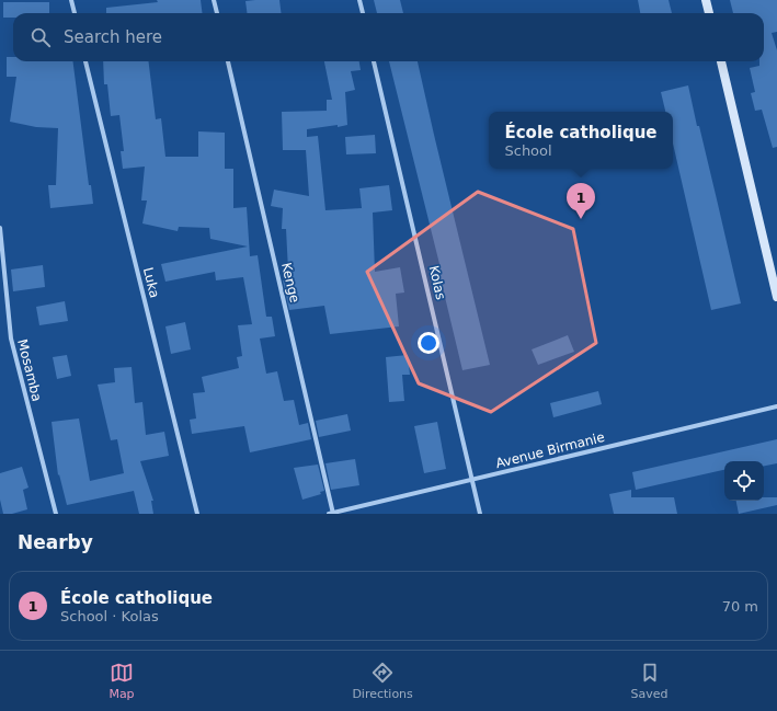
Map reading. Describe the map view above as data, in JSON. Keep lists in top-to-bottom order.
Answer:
{
  "streets": {
    "street": [
      "Luka",
      "Kenge",
      "Kolas",
      "Mosamba",
      "Avenue Birmanie"
    ]
  },
  "crossings": [
    ["Kenge", "Avenue Birmanie"],
    ["Kolas", "Avenue Birmanie"]
  ],
  "page": {
    "search": "Search here",
    "popup": ["École catholique", "School"],
    "pins": "1",
    "heading": "Nearby",
    "list": [
      {
        "mark": "1",
        "name": "École catholique",
        "note": "School · Kolas",
        "value": "70 m"
      }
    ],
    "nav": ["Map", "Directions", "Saved"]
  }
}
